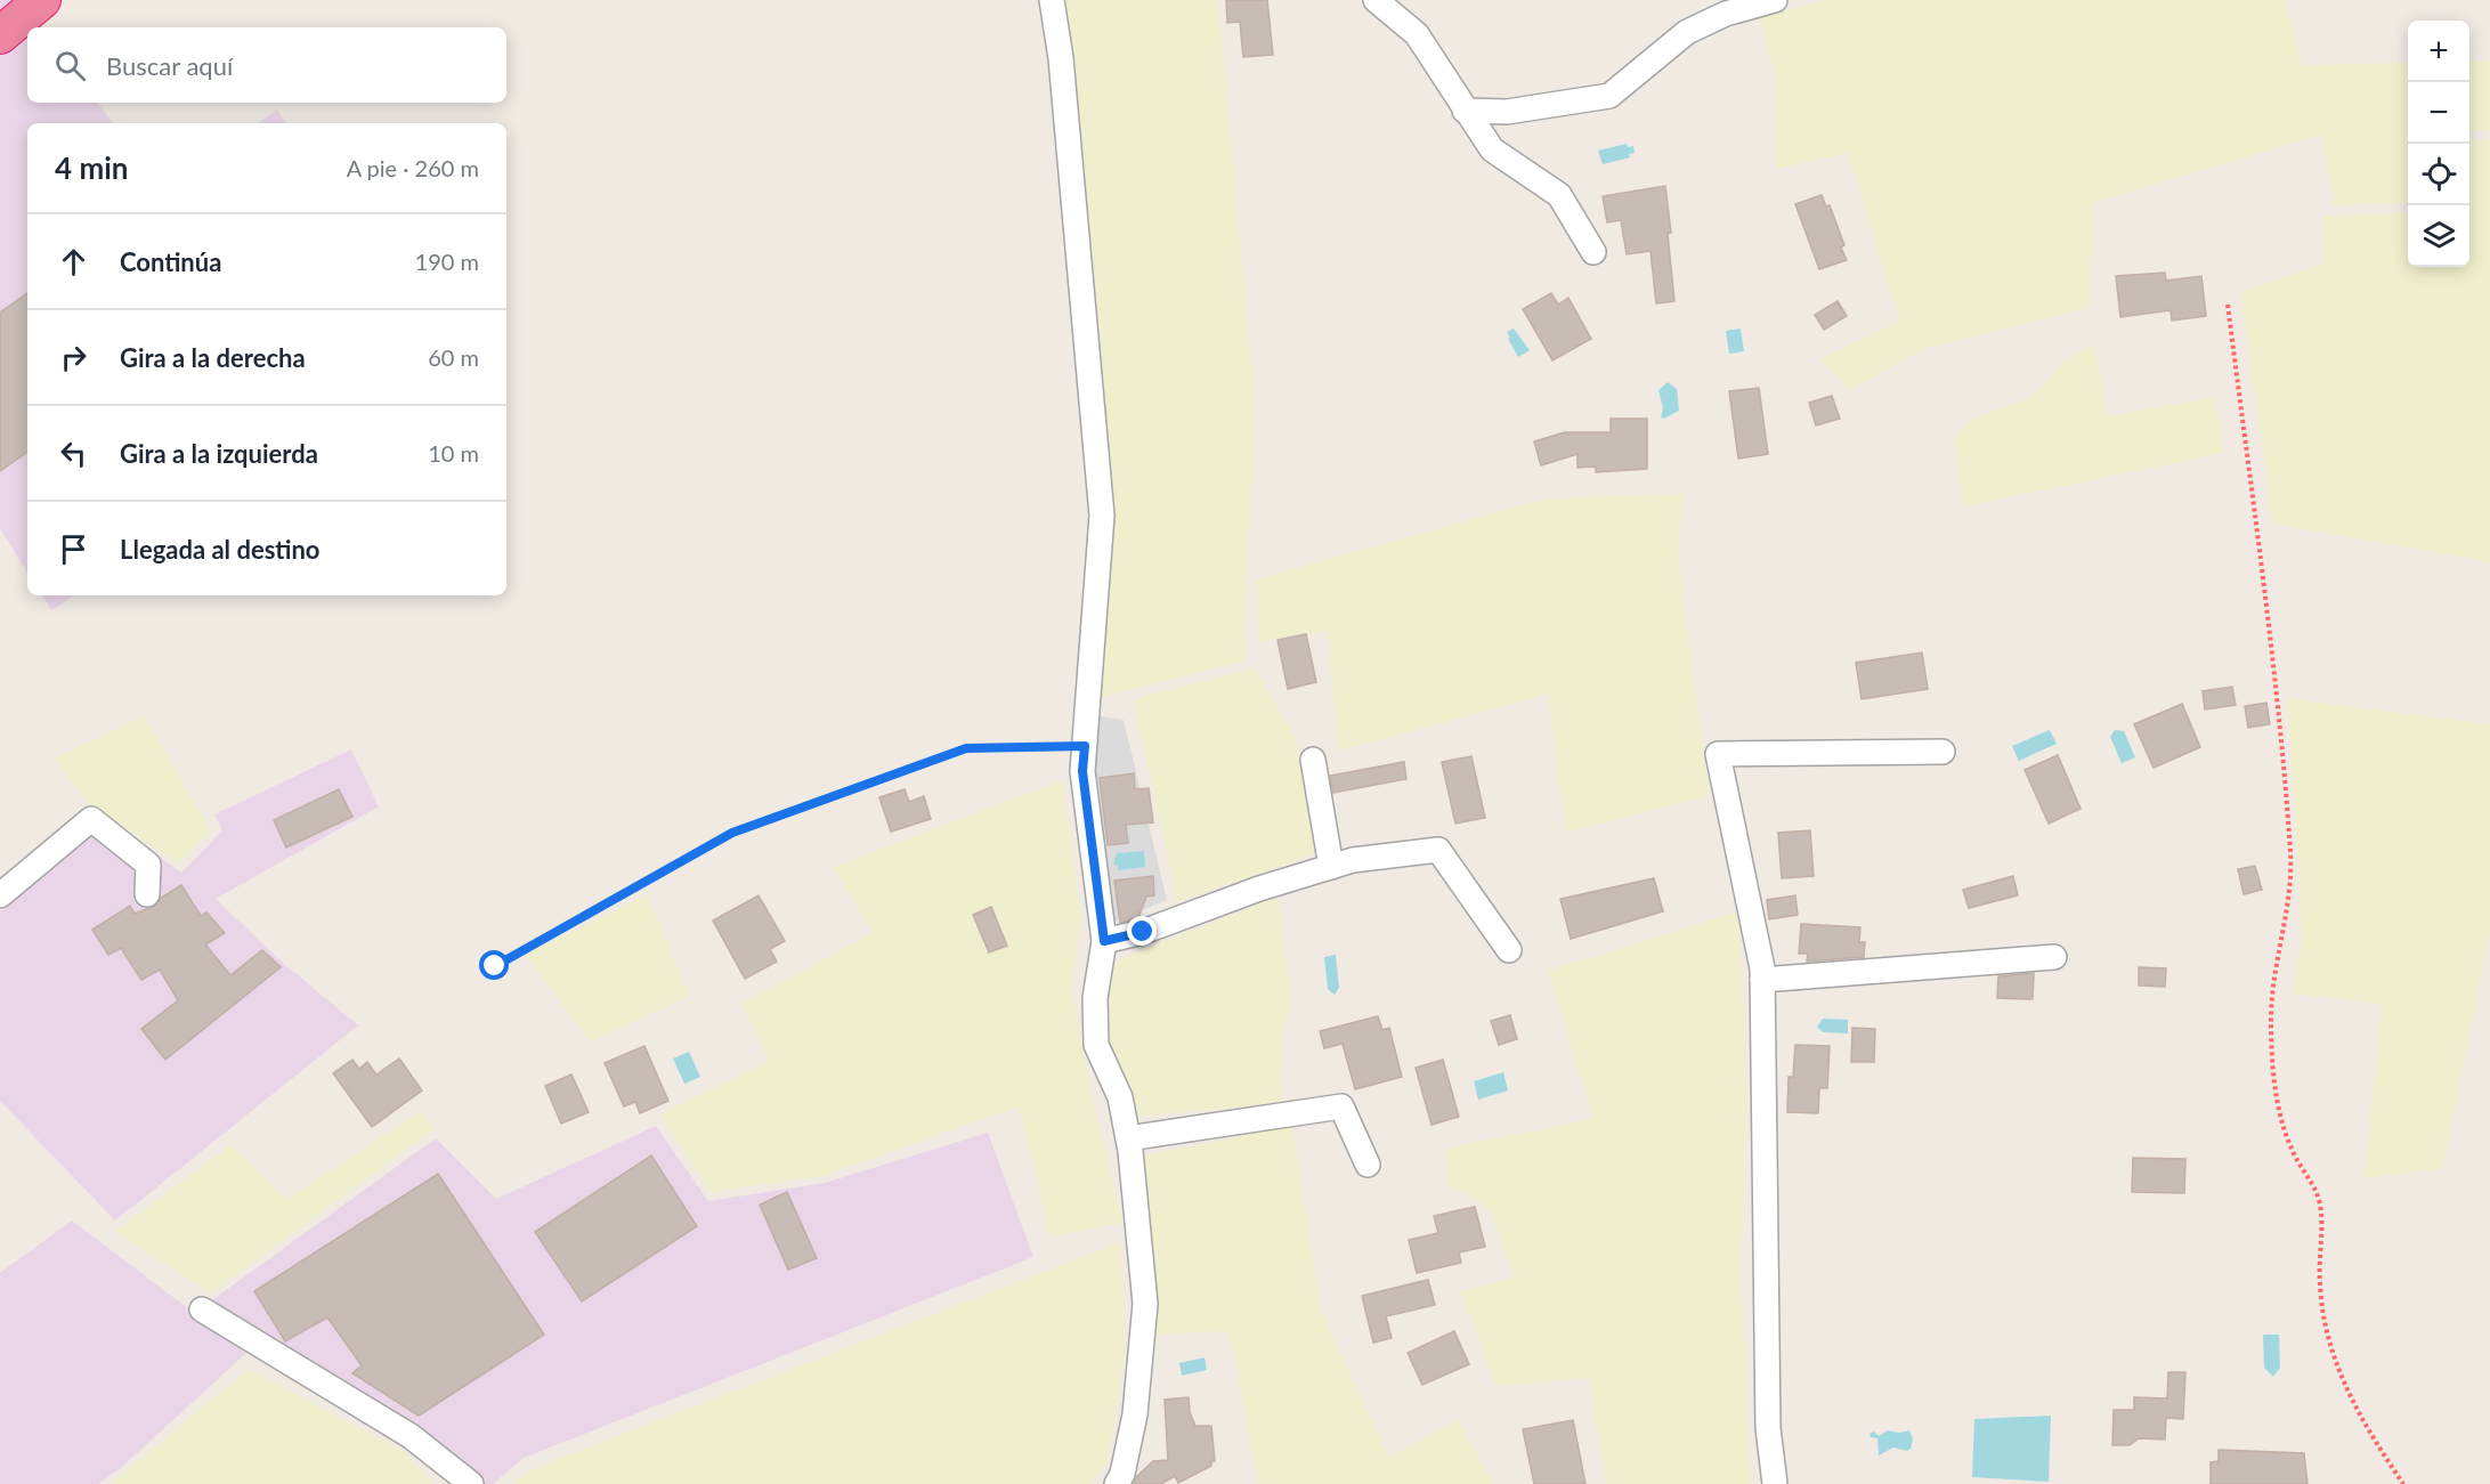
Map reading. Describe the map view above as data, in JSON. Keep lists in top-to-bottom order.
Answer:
{
  "page": {
    "map_buttons": ["+", "−"],
    "search": "Buscar aquí",
    "heading": ["4 min", "A pie · 260 m"],
    "list": [
      ["Continúa", "190 m"],
      ["Gira a la derecha", "60 m"],
      ["Gira a la izquierda", "10 m"],
      "Llegada al destino"
    ]
  }
}
